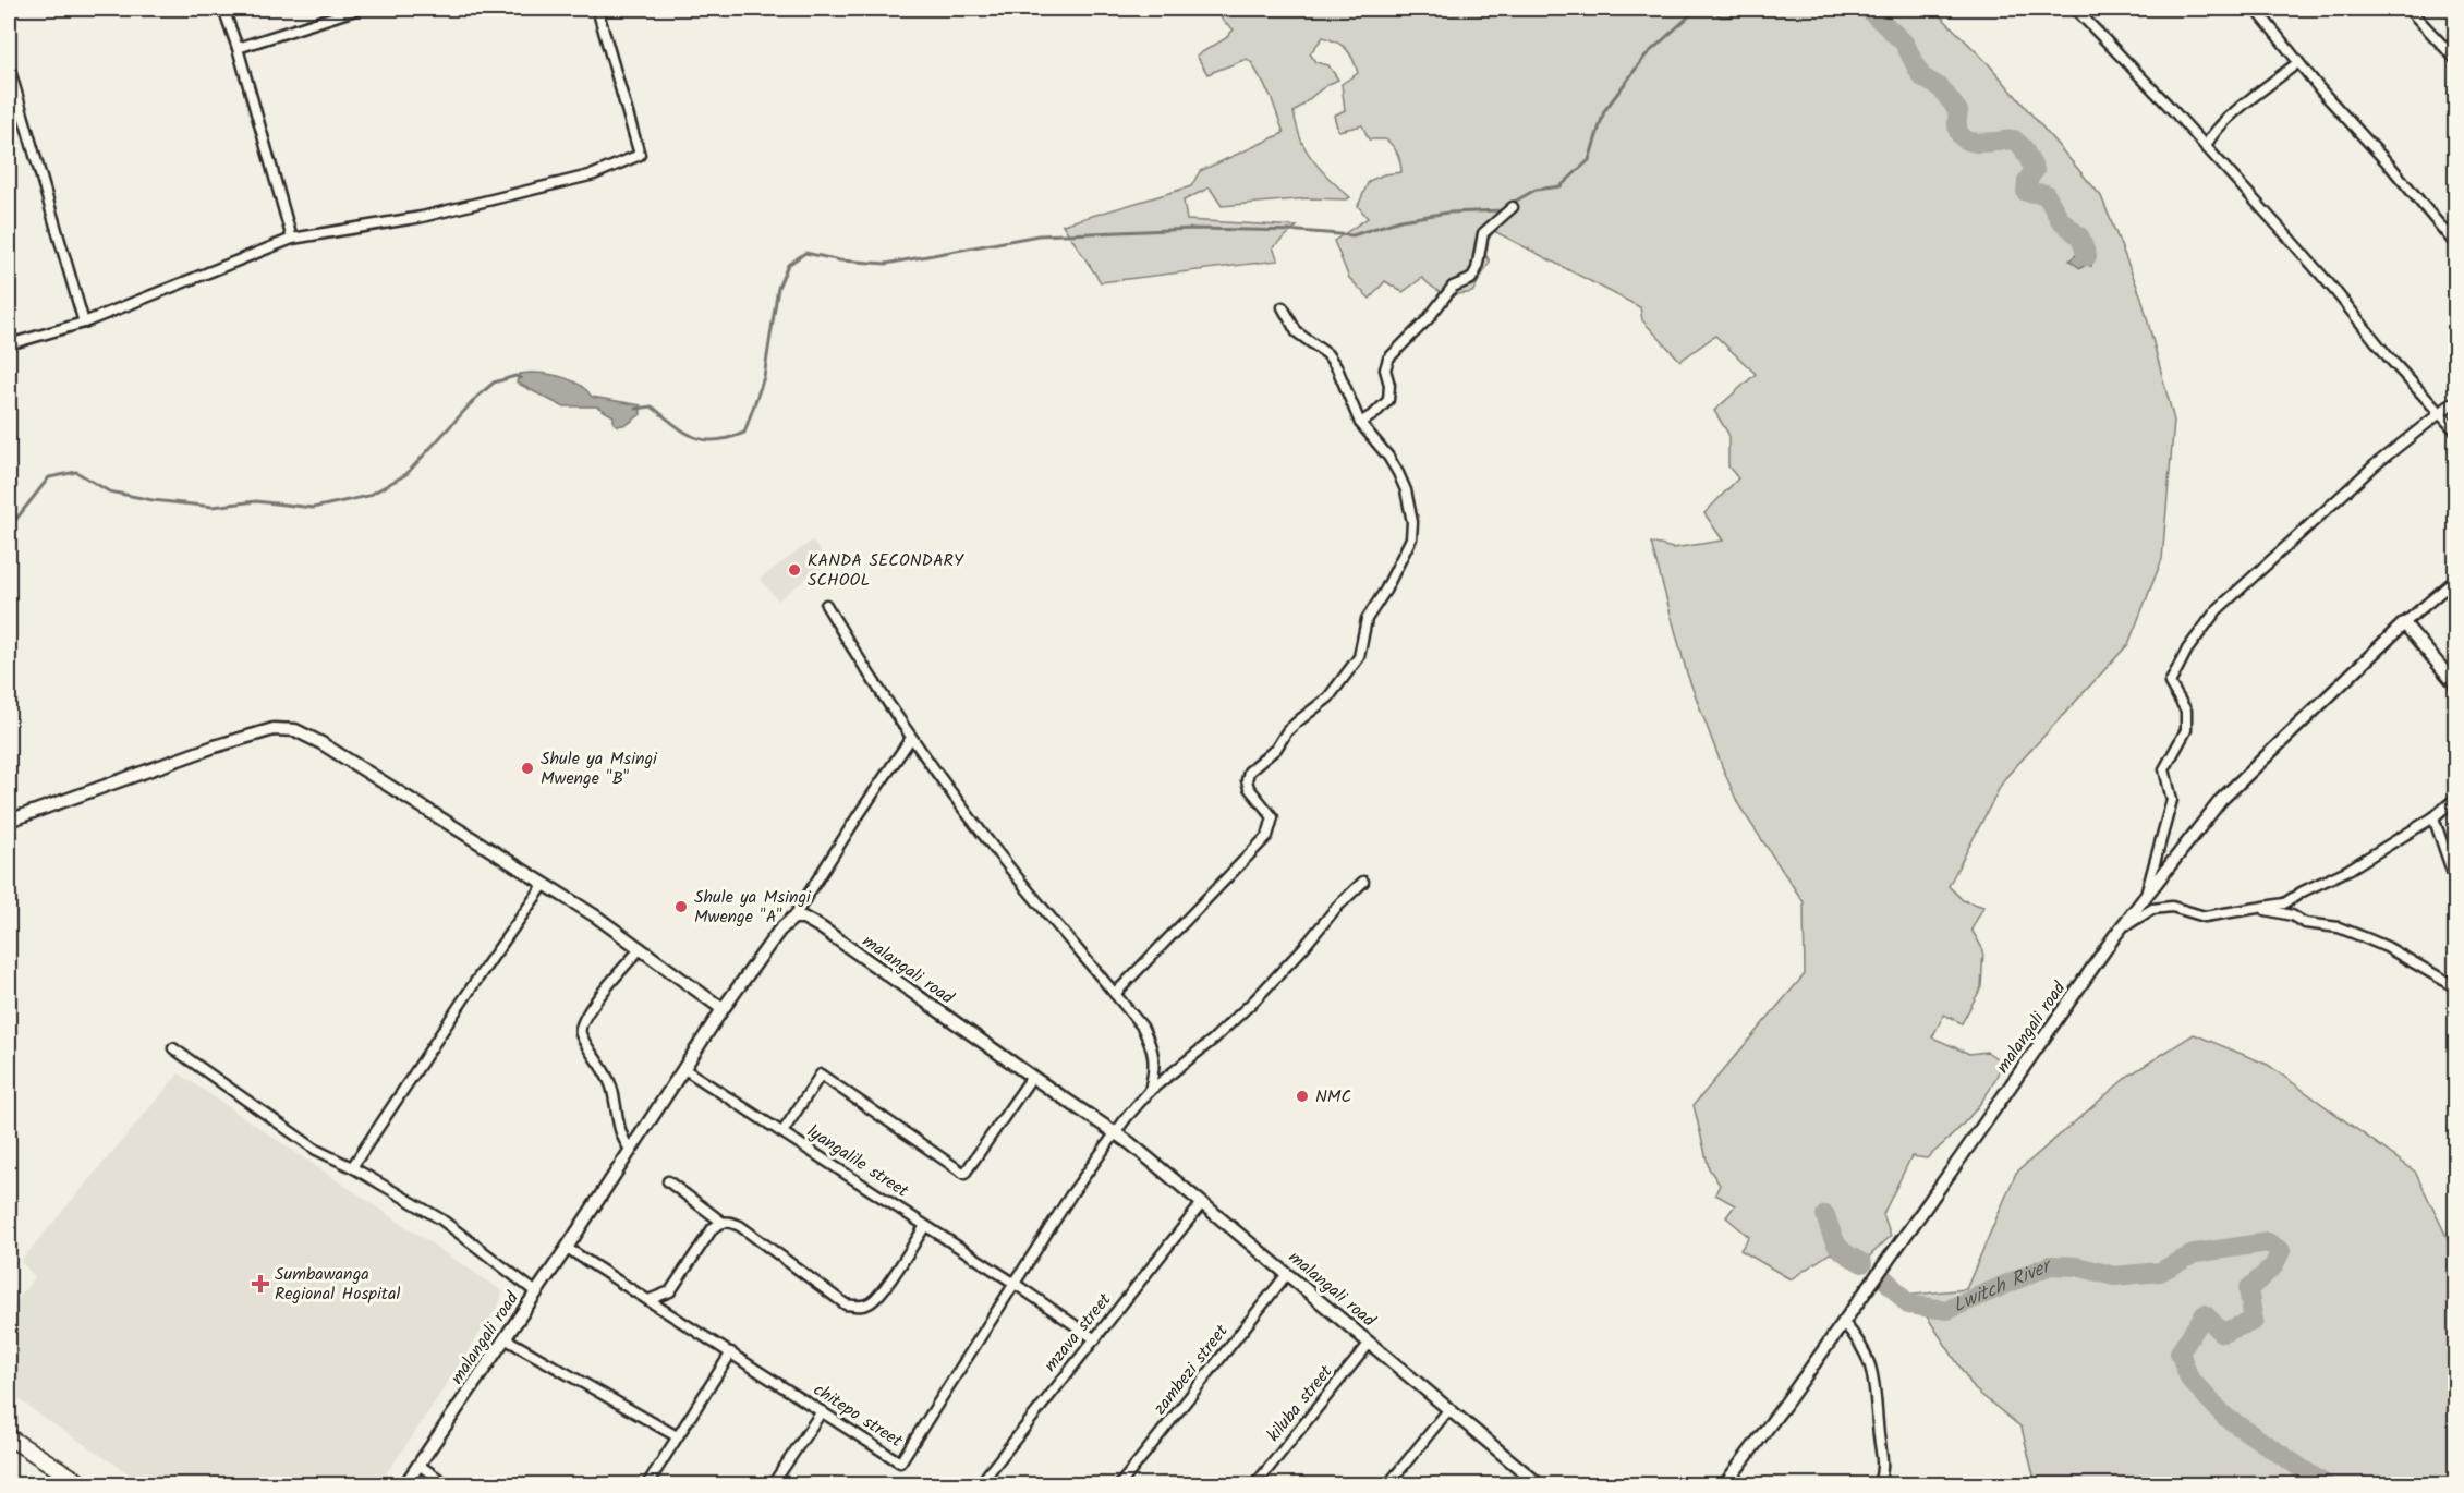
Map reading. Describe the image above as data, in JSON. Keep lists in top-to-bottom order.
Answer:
{
  "streets": {
    "street": [
      "malangali road",
      "lyangalile street",
      "mzava street",
      "zambezi street",
      "kiluba street",
      "chitepo street"
    ]
  },
  "crossings": [
    ["malangali road", "lyangalile street"],
    ["malangali road", "mzava street"],
    ["malangali road", "zambezi street"],
    ["malangali road", "kiluba street"],
    ["malangali road", "chitepo street"],
    ["lyangalile street", "mzava street"],
    ["lyangalile street", "chitepo street"]
  ],
  "water": ["Lwitch River"],
  "places": {
    "other": [
      "KANDA SECONDARY SCHOOL",
      "Shule ya Msingi Mwenge \"B\"",
      "Shule ya Msingi Mwenge \"A\"",
      "NMC"
    ],
    "health": ["Sumbawanga Regional Hospital"]
  }
}
